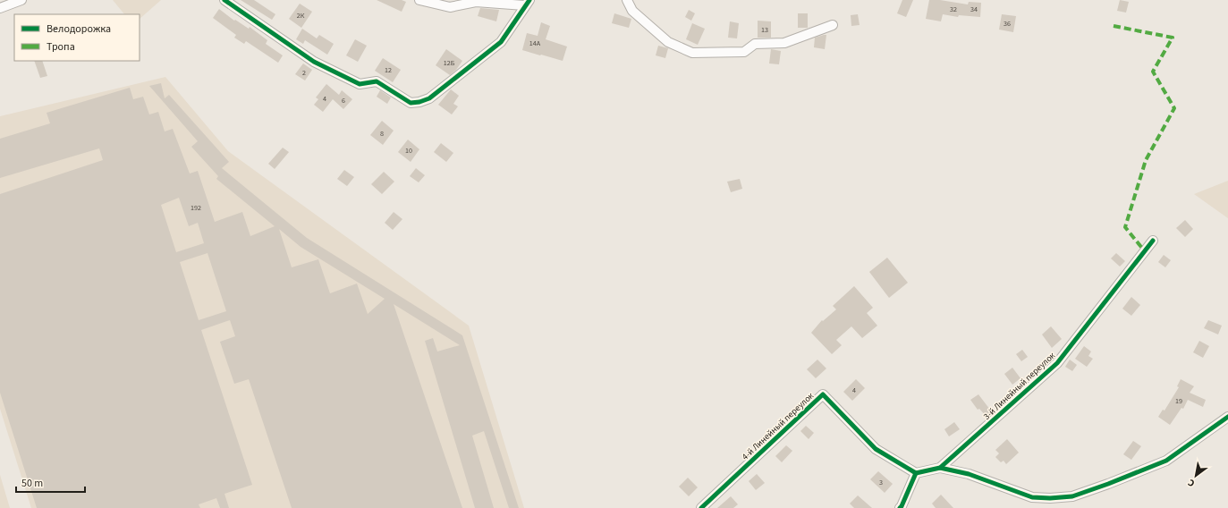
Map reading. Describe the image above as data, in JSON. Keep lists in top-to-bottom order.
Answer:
{
  "streets": {
    "street": ["3-й Линейный переулок", "4-й Линейный переулок"]
  },
  "crossings": [
    ["3-й Линейный переулок", "4-й Линейный переулок"]
  ],
  "house_numbers": [
    "32",
    "34",
    "2К",
    "36",
    "13",
    "14А",
    "12Б",
    "12",
    "2",
    "4",
    "6",
    "8",
    "10",
    "192",
    "4",
    "19",
    "3"
  ],
  "legend": ["Велодорожка", "Тропа"],
  "scale_bar": "50 m",
  "north": "bottom left"
}
